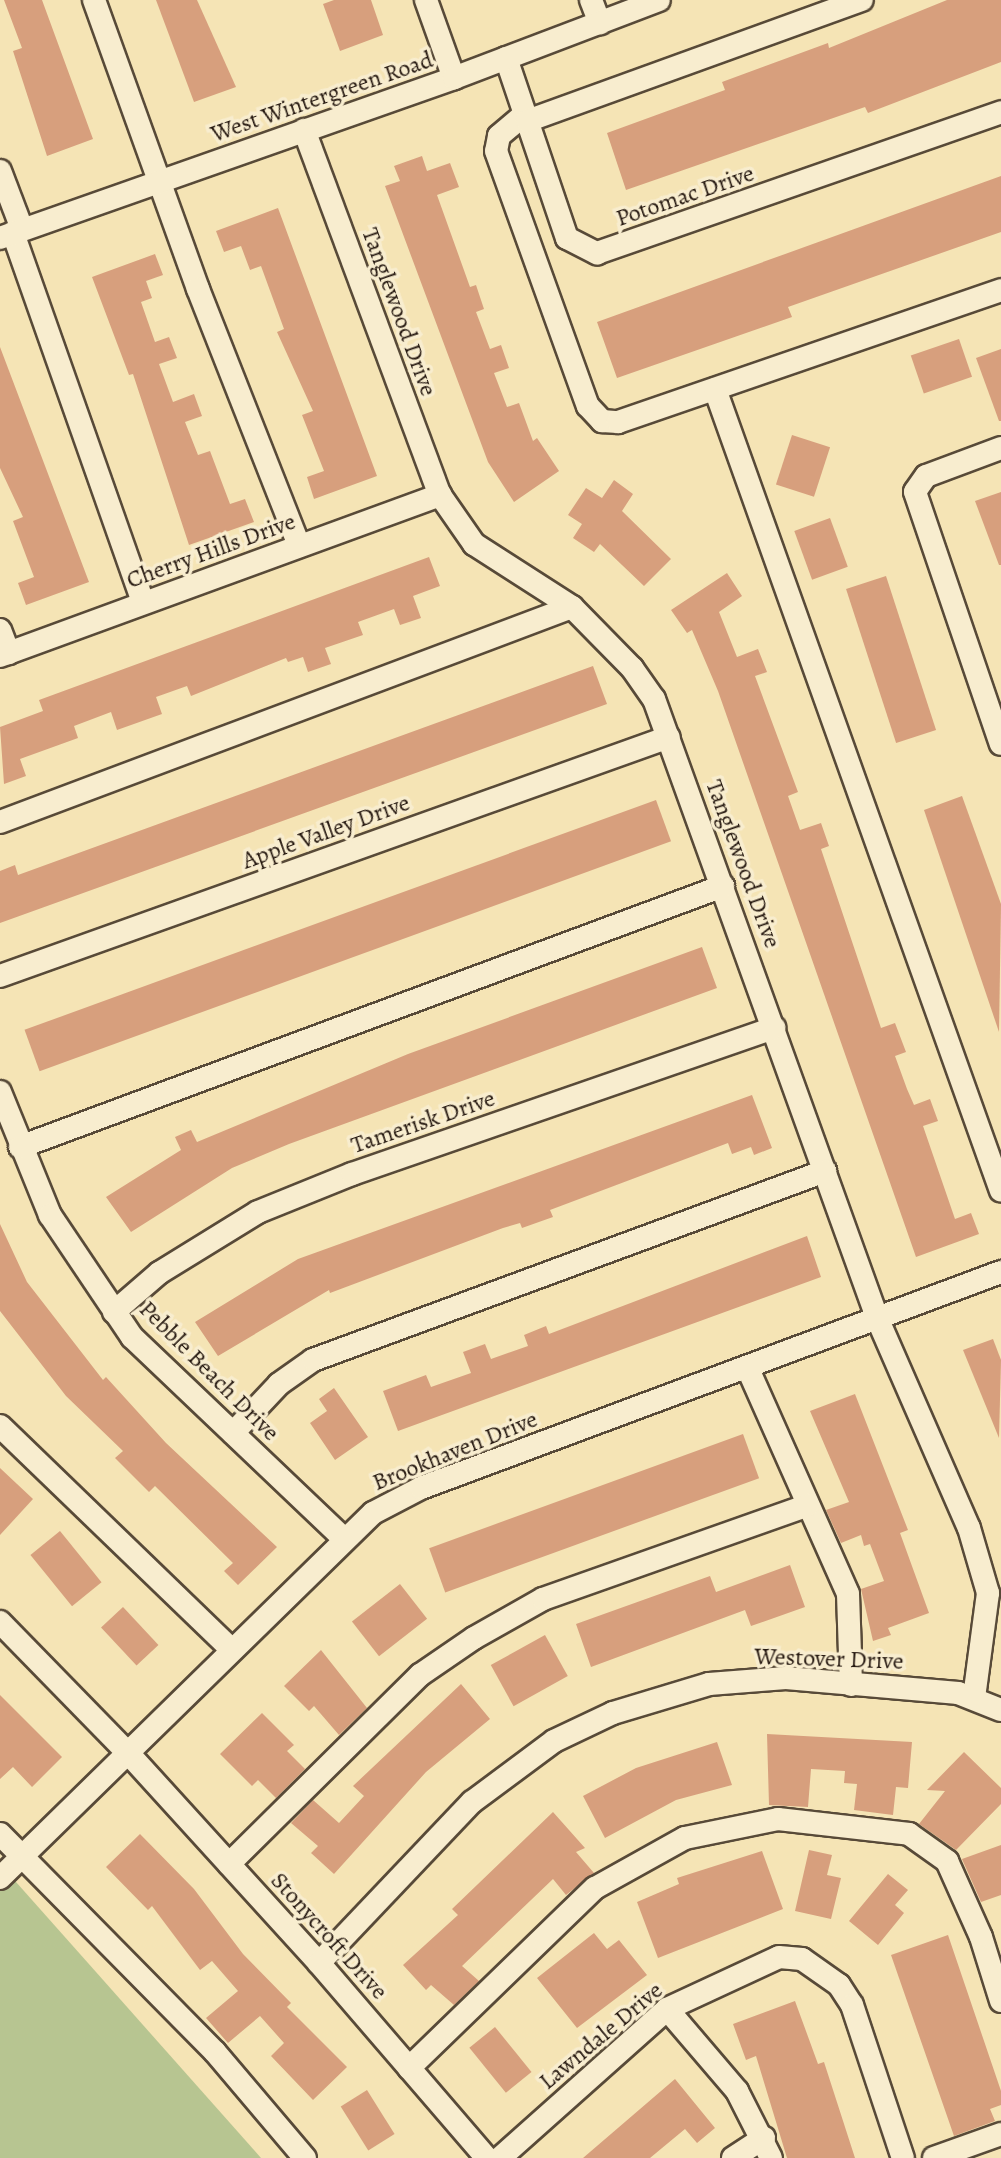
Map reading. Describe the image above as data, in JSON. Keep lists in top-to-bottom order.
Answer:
{
  "streets": {
    "street": [
      "West Wintergreen Road",
      "Potomac Drive",
      "Tanglewood Drive",
      "Cherry Hills Drive",
      "Apple Valley Drive",
      "Tamerisk Drive",
      "Pebble Beach Drive",
      "Brookhaven Drive",
      "Westover Drive",
      "Stonycroft Drive",
      "Lawndale Drive"
    ]
  },
  "crossings": [
    ["West Wintergreen Road", "Potomac Drive"],
    ["West Wintergreen Road", "Tanglewood Drive"],
    ["Tanglewood Drive", "Cherry Hills Drive"],
    ["Tanglewood Drive", "Apple Valley Drive"],
    ["Tanglewood Drive", "Tamerisk Drive"],
    ["Tanglewood Drive", "Brookhaven Drive"],
    ["Tanglewood Drive", "Westover Drive"],
    ["Tamerisk Drive", "Pebble Beach Drive"],
    ["Pebble Beach Drive", "Brookhaven Drive"],
    ["Brookhaven Drive", "Stonycroft Drive"],
    ["Westover Drive", "Stonycroft Drive"]
  ]
}
